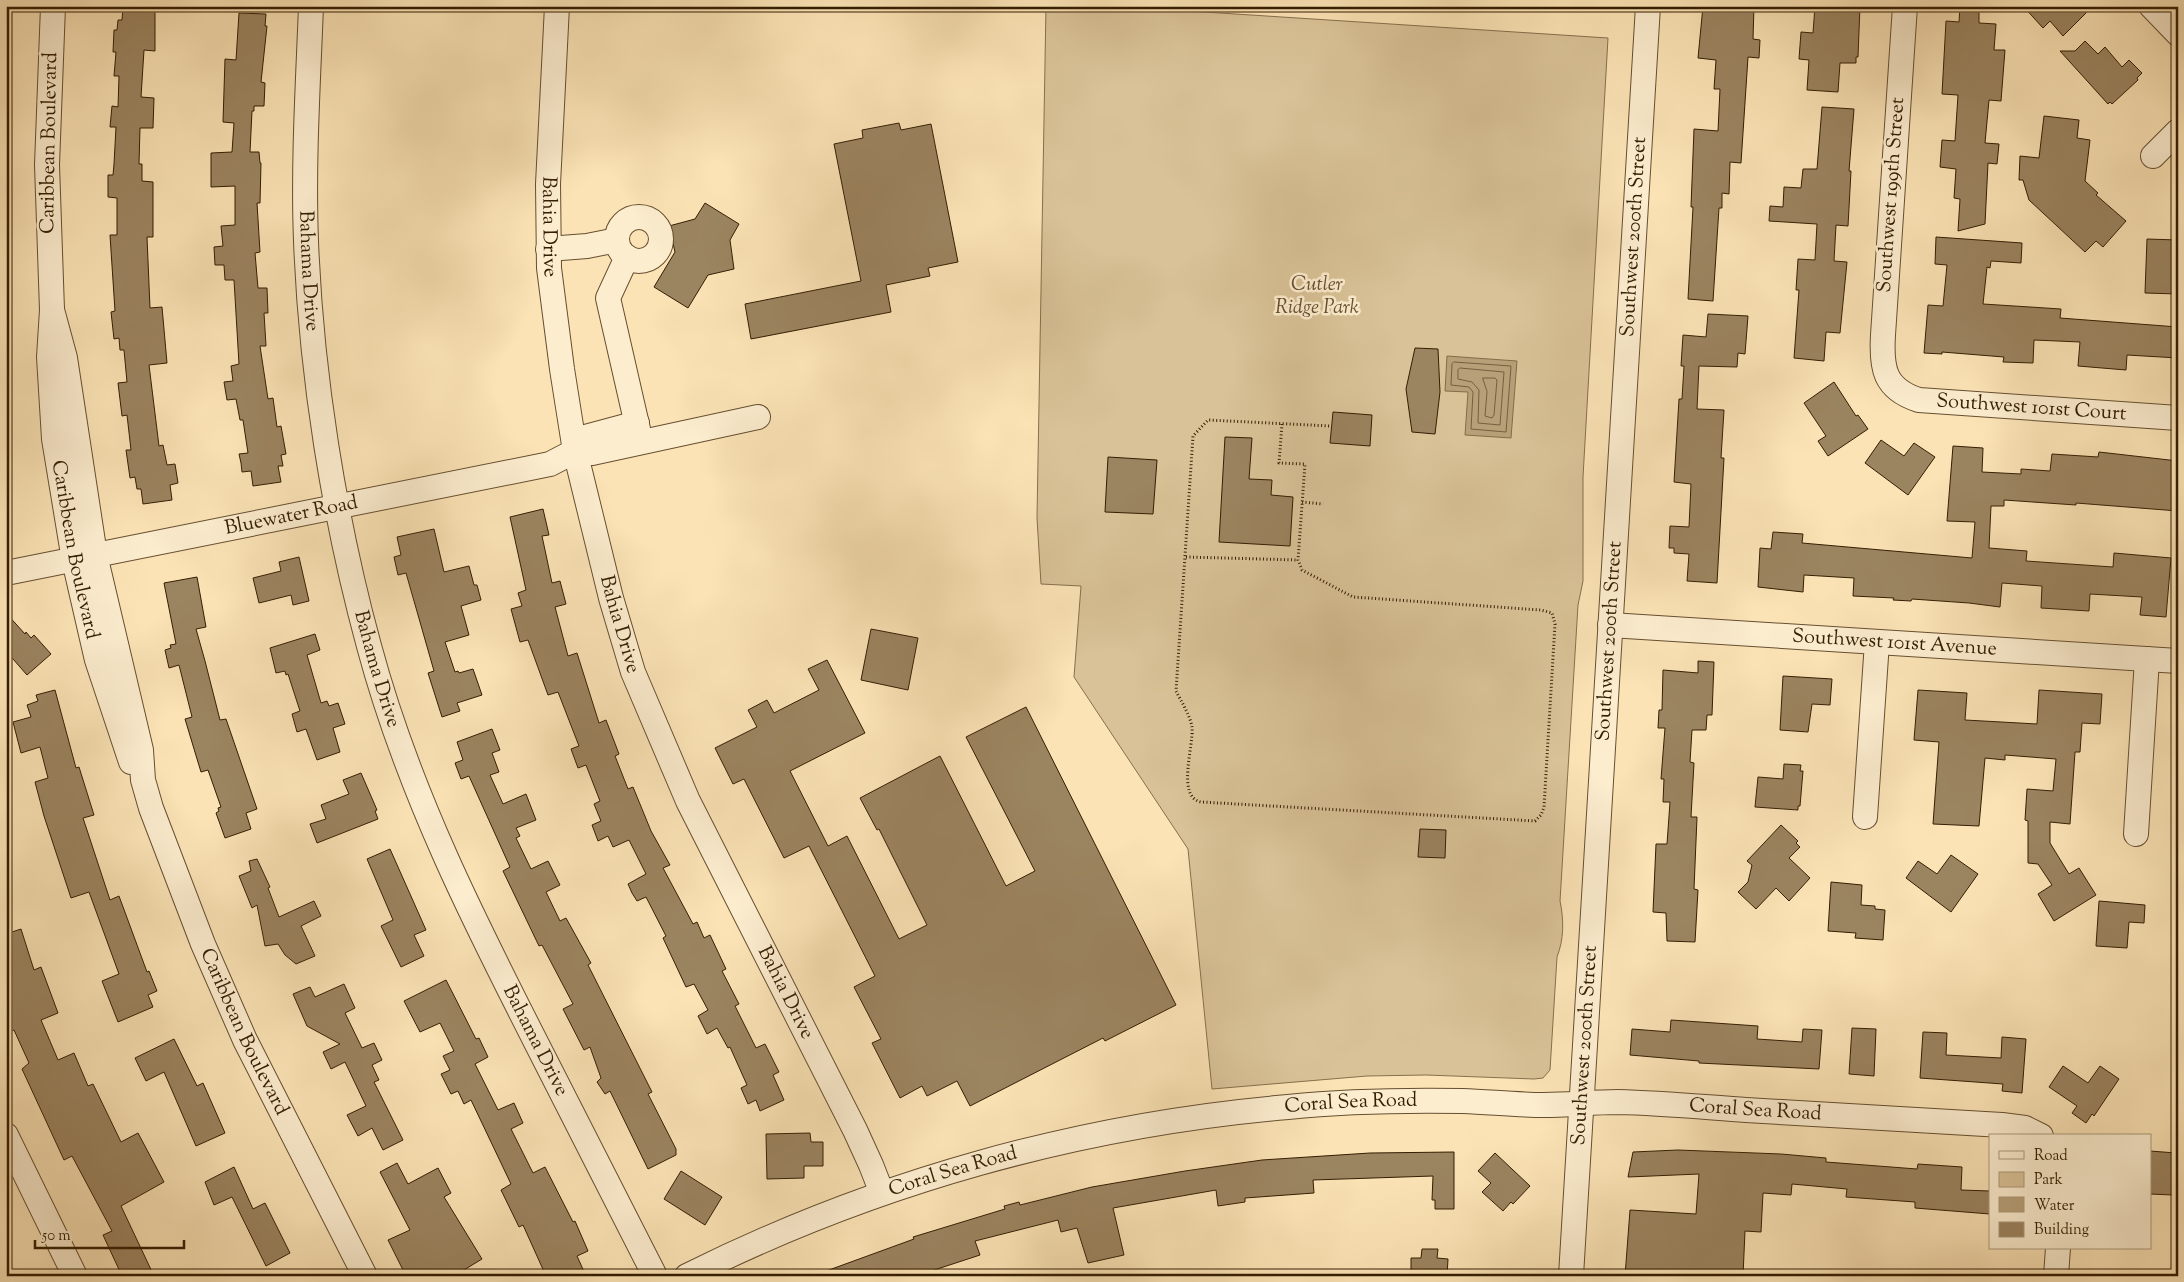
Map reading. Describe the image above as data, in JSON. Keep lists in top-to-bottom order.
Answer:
{
  "streets": {
    "street": [
      "Caribbean Boulevard",
      "Southwest 199th Street",
      "Bahia Drive",
      "Southwest 200th Street",
      "Bahama Drive",
      "Southwest 101st Court",
      "Bluewater Road",
      "Southwest 101st Avenue",
      "Coral Sea Road"
    ]
  },
  "crossings": [
    ["Caribbean Boulevard", "Bluewater Road"],
    ["Southwest 199th Street", "Southwest 101st Court"],
    ["Bahia Drive", "Bluewater Road"],
    ["Bahia Drive", "Coral Sea Road"],
    ["Southwest 200th Street", "Southwest 101st Avenue"],
    ["Southwest 200th Street", "Coral Sea Road"],
    ["Bahama Drive", "Bluewater Road"]
  ],
  "parks": ["Cutler Ridge Park"],
  "legend": [
    "Road",
    "Park",
    "Water",
    "Building"
  ],
  "scale_bar": "50 m"
}
